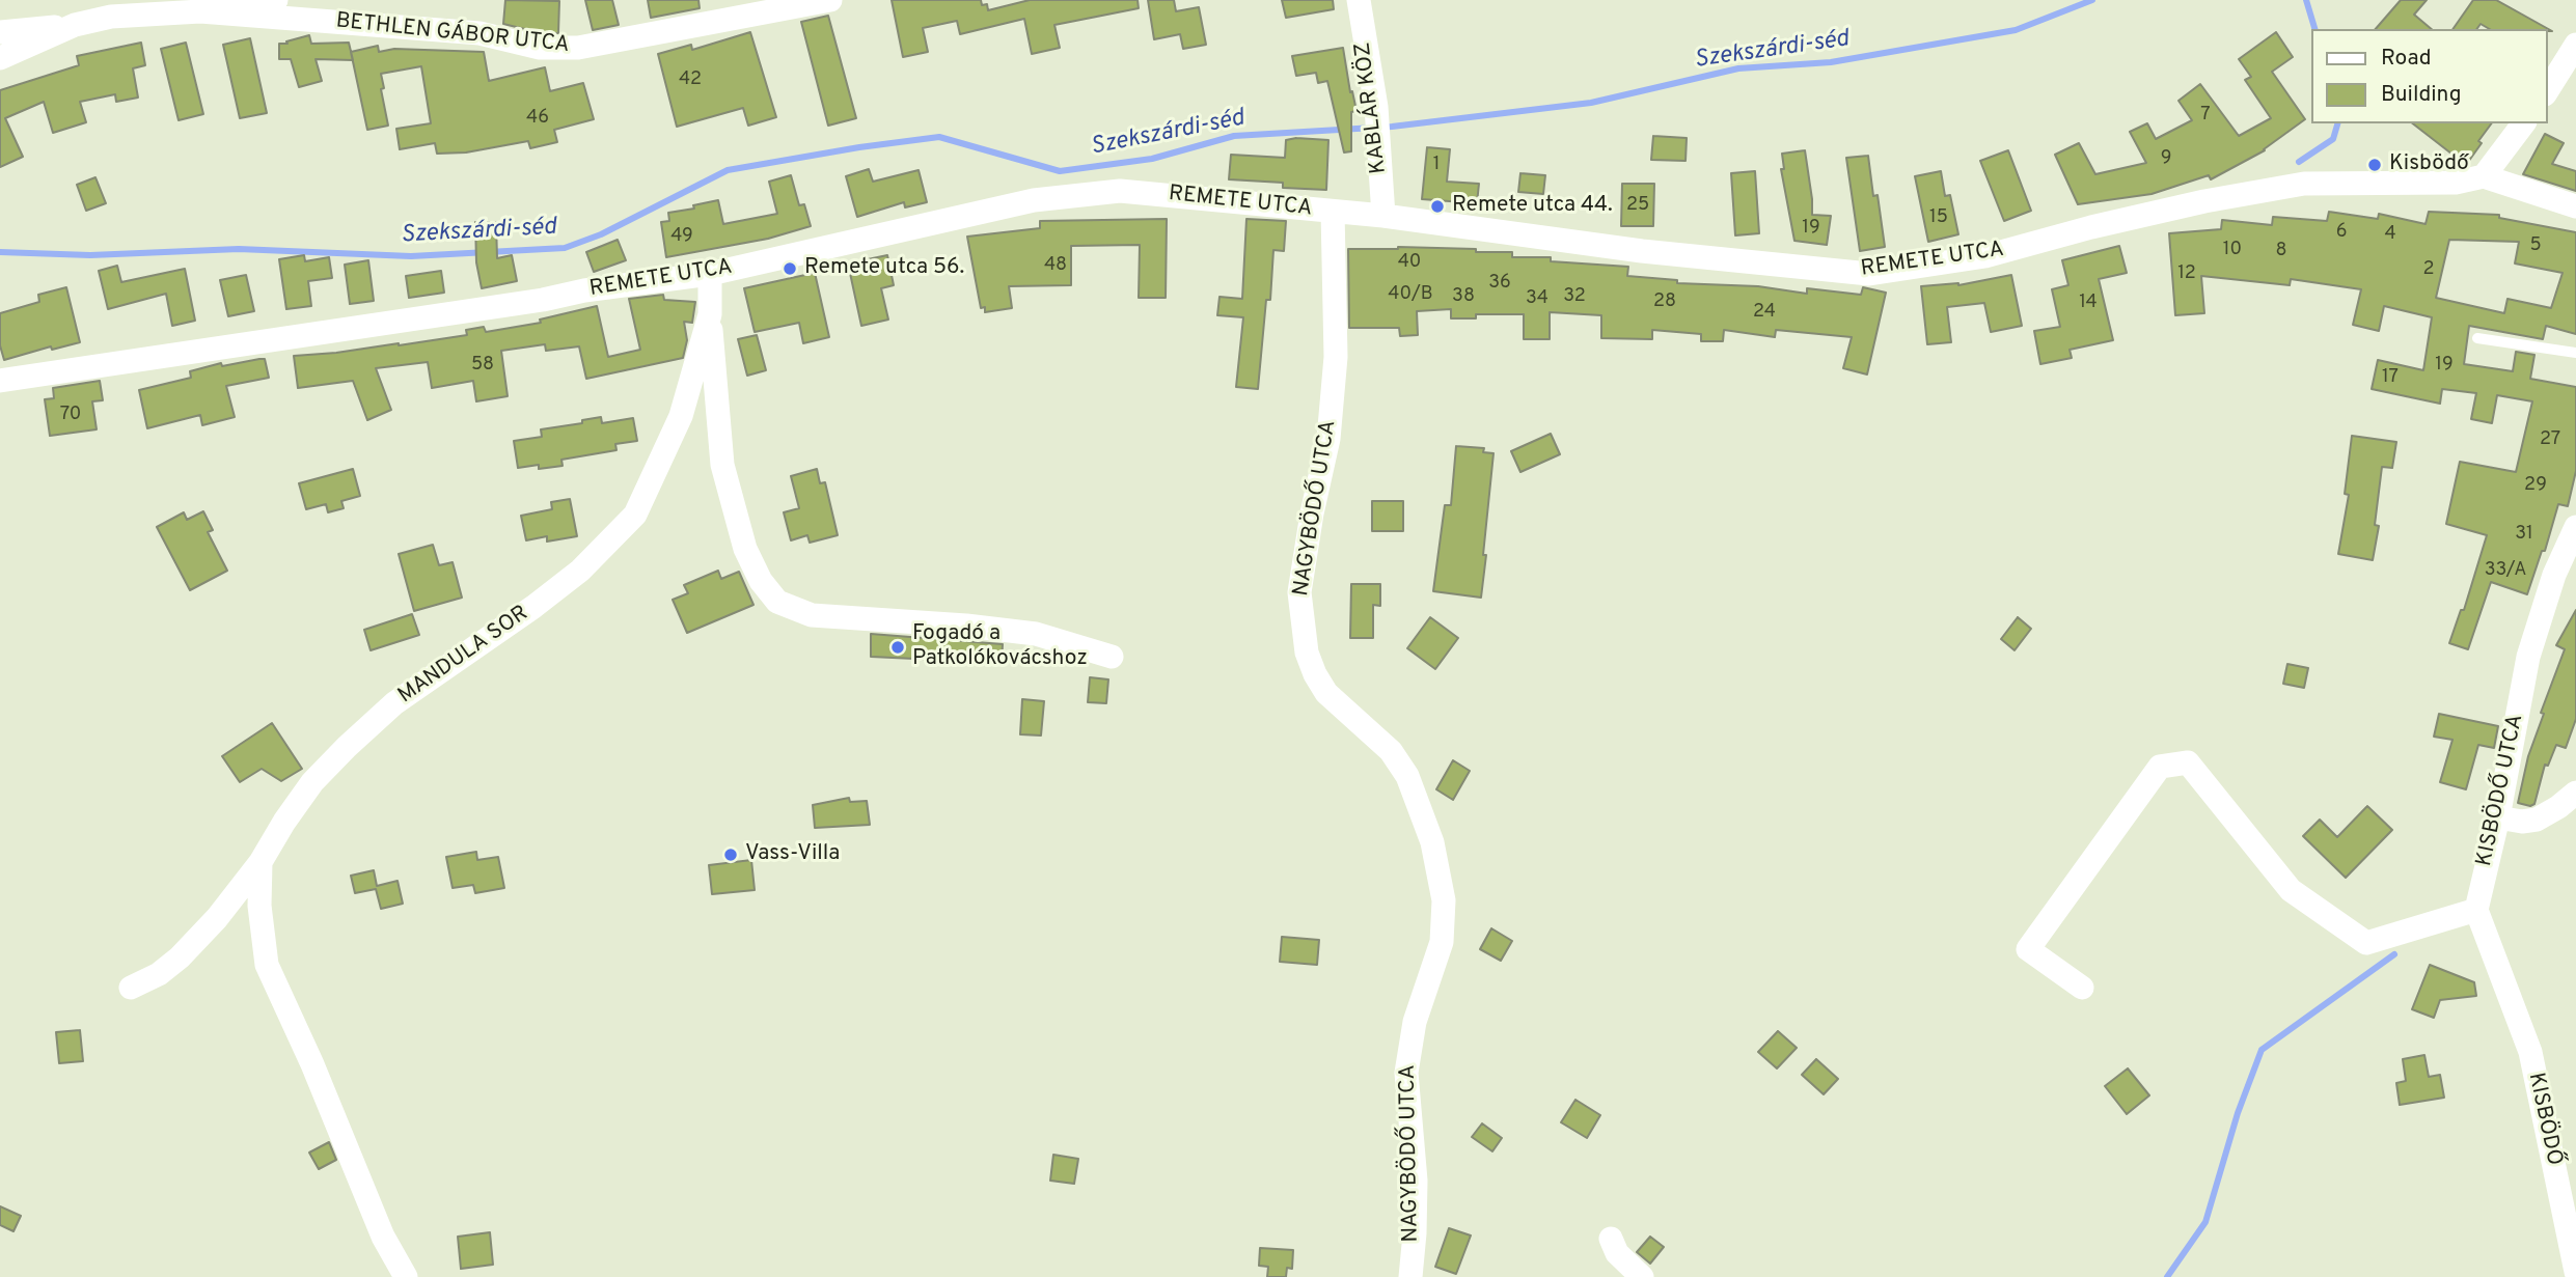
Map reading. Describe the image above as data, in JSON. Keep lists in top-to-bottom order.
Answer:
{
  "streets": {
    "street": [
      "BETHLEN GÁBOR UTCA",
      "KABLÁR KÖZ",
      "REMETE UTCA",
      "NAGYBÖDŐ UTCA",
      "MANDULA SOR",
      "KISBÖDŐ UTCA",
      "KISBÖDŐ"
    ]
  },
  "crossings": [
    ["KABLÁR KÖZ", "REMETE UTCA"],
    ["REMETE UTCA", "NAGYBÖDŐ UTCA"],
    ["REMETE UTCA", "MANDULA SOR"],
    ["KISBÖDŐ UTCA", "KISBÖDŐ"]
  ],
  "water": ["Szekszárdi-séd"],
  "places": [
    "Kisbödő",
    "Remete utca 44.",
    "Remete utca 56.",
    "Fogadó a Patkolókovácshoz",
    "Vass-Villa"
  ],
  "house_numbers": [
    "42",
    "7",
    "46",
    "9",
    "1",
    "25",
    "15",
    "19",
    "6",
    "4",
    "49",
    "5",
    "10",
    "8",
    "40",
    "48",
    "2",
    "12",
    "36",
    "40/B",
    "38",
    "32",
    "34",
    "28",
    "14",
    "24",
    "58",
    "19",
    "17",
    "70",
    "27",
    "29",
    "31",
    "33/A"
  ],
  "legend": ["Road", "Building"]
}
